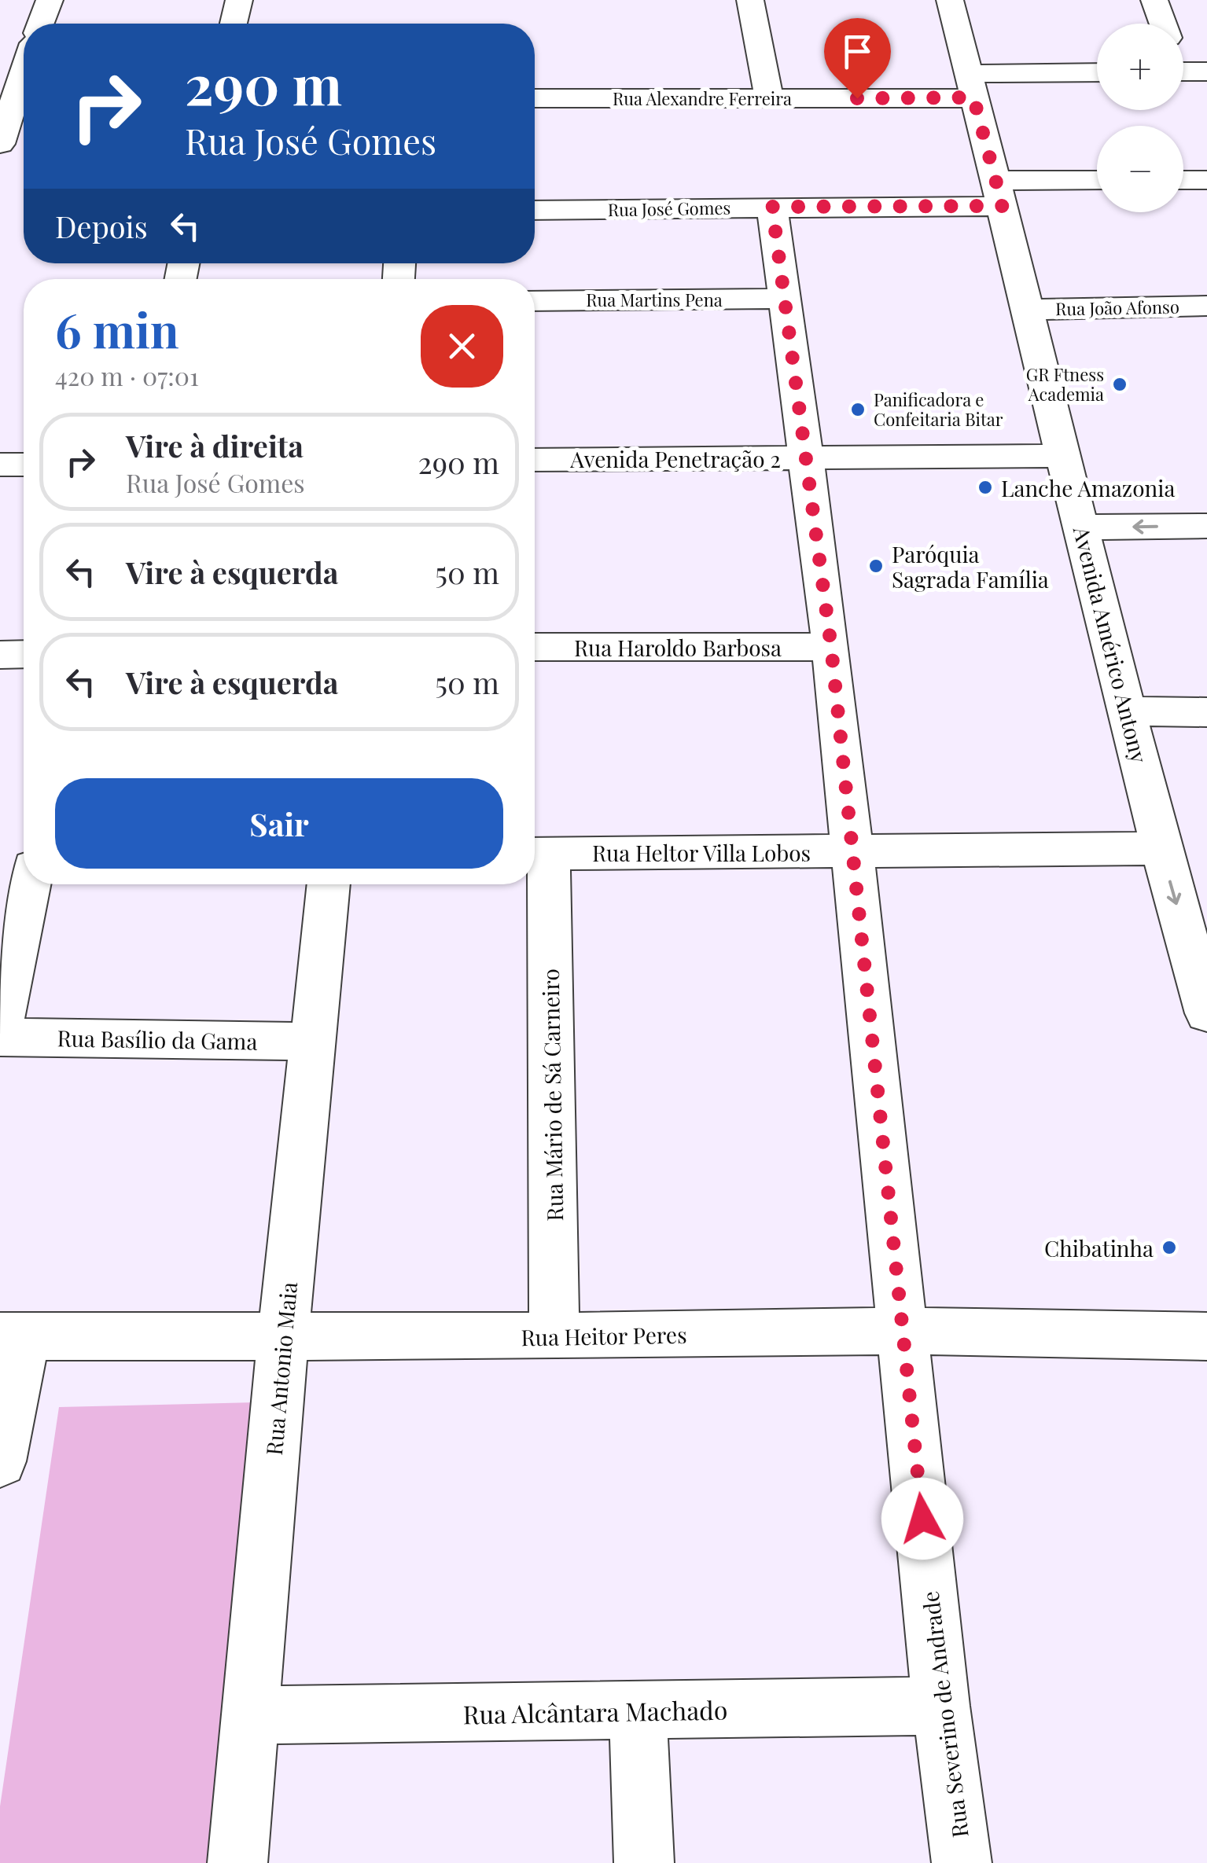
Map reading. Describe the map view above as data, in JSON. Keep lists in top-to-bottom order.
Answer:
{
  "streets": {
    "street": [
      "Rua Alexandre Ferreira",
      "Rua José Gomes",
      "Rua Martins Pena",
      "Rua João Afonso",
      "Avenida Penetração 2",
      "Avenida Américo Antony",
      "Rua Haroldo Barbosa",
      "Rua Heltor Villa Lobos",
      "Rua Basílio da Gama",
      "Rua Mário de Sá Carneiro",
      "Rua Heitor Peres",
      "Rua Antonio Maia",
      "Rua Alcântara Machado",
      "Rua Severino de Andrade"
    ]
  },
  "crossings": [
    ["Rua Alexandre Ferreira", "Avenida Américo Antony"],
    ["Rua José Gomes", "Avenida Américo Antony"],
    ["Rua José Gomes", "Rua Severino de Andrade"],
    ["Rua Martins Pena", "Rua Severino de Andrade"],
    ["Rua João Afonso", "Avenida Américo Antony"],
    ["Avenida Penetração 2", "Avenida Américo Antony"],
    ["Avenida Penetração 2", "Rua Severino de Andrade"],
    ["Avenida Américo Antony", "Rua Heltor Villa Lobos"],
    ["Rua Haroldo Barbosa", "Rua Severino de Andrade"],
    ["Rua Heltor Villa Lobos", "Rua Mário de Sá Carneiro"],
    ["Rua Heltor Villa Lobos", "Rua Severino de Andrade"],
    ["Rua Basílio da Gama", "Rua Antonio Maia"],
    ["Rua Mário de Sá Carneiro", "Rua Heitor Peres"],
    ["Rua Heitor Peres", "Rua Antonio Maia"],
    ["Rua Heitor Peres", "Rua Severino de Andrade"],
    ["Rua Antonio Maia", "Rua Alcântara Machado"],
    ["Rua Alcântara Machado", "Rua Severino de Andrade"]
  ],
  "places": [
    "GR Ftness Academia",
    "Panificadora e Confeitaria Bitar",
    "Lanche Amazonia",
    "Paróquia Sagrada Família",
    "Chibatinha"
  ],
  "page": {
    "map_buttons": ["+", "−"],
    "turn": ["290 m", "Rua José Gomes"],
    "then": "Depois",
    "heading": ["6 min", "420 m · 07:01"],
    "list": [
      {
        "name": "Vire à direita",
        "note": "Rua José Gomes",
        "value": "290 m"
      },
      {
        "name": "Vire à esquerda",
        "value": "50 m"
      },
      {
        "name": "Vire à esquerda",
        "value": "50 m"
      }
    ],
    "buttons": "Sair"
  }
}
